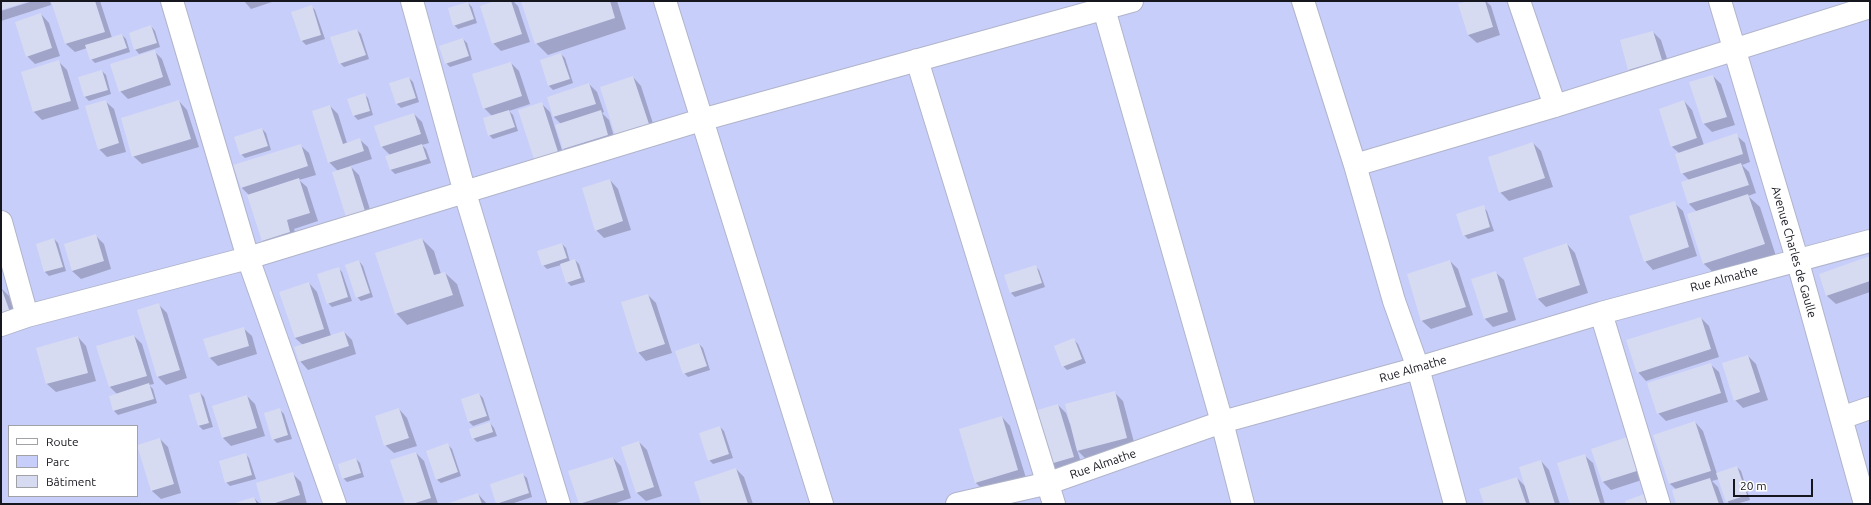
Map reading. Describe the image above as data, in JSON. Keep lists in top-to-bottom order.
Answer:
{
  "streets": {
    "street": ["Avenue Charles de Gaulle", "Rue Almathe"]
  },
  "crossings": [
    ["Avenue Charles de Gaulle", "Rue Almathe"]
  ],
  "legend": ["Route", "Parc", "Bâtiment"],
  "scale_bar": "20 m"
}
